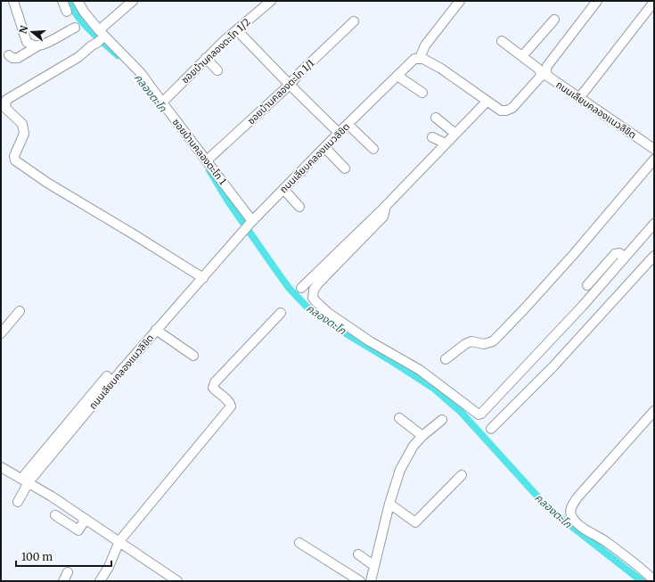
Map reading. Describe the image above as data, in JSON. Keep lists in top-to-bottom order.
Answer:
{
  "streets": {
    "street": [
      "ซอยบ้านคลองตะโก 1/2",
      "ซอยบ้านคลองตะโก 1/1",
      "ถนนเลียบคลองแนวลิขิต",
      "ซอยบ้านคลองตะโก 1"
    ]
  },
  "crossings": [
    ["ซอยบ้านคลองตะโก 1/2", "ซอยบ้านคลองตะโก 1"],
    ["ซอยบ้านคลองตะโก 1/1", "ซอยบ้านคลองตะโก 1"],
    ["ถนนเลียบคลองแนวลิขิต", "ซอยบ้านคลองตะโก 1"]
  ],
  "water": ["คลองตะโก"],
  "scale_bar": "100 m",
  "north": "left"
}
